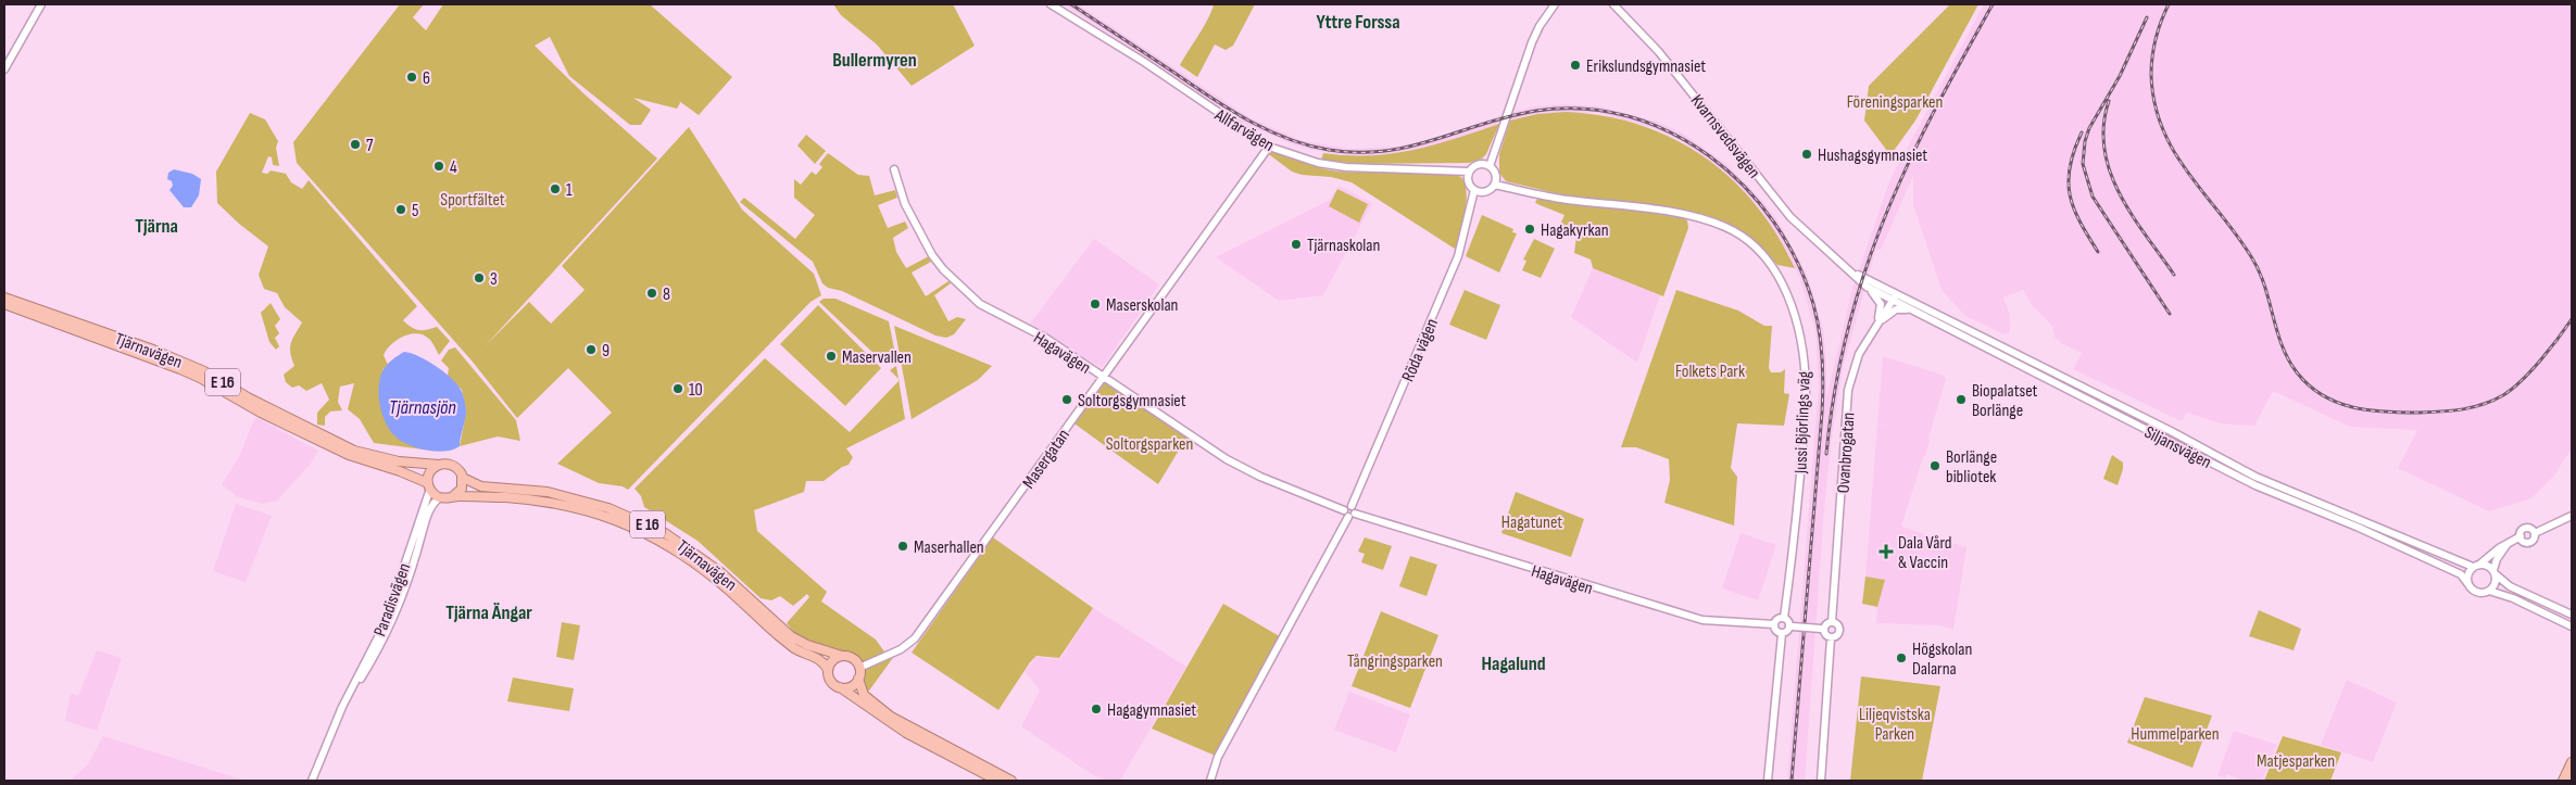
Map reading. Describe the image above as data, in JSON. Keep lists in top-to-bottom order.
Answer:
{
  "streets": {
    "highway": ["Tjärnavägen", "E 16"],
    "street": [
      "Allfarvägen",
      "Kvarnsvedsvägen",
      "Röda vägen",
      "Hagavägen",
      "Jussi Björlings väg",
      "Siljansvägen",
      "Ovanbrogatan",
      "Masergatan",
      "Paradisvägen"
    ]
  },
  "crossings": [
    ["Allfarvägen", "Röda vägen"],
    ["Allfarvägen", "Jussi Björlings väg"],
    ["Allfarvägen", "Masergatan"],
    ["Kvarnsvedsvägen", "Siljansvägen"],
    ["Kvarnsvedsvägen", "Ovanbrogatan"],
    ["Tjärnavägen", "Masergatan"],
    ["Tjärnavägen", "Paradisvägen"],
    ["Röda vägen", "Hagavägen"],
    ["Röda vägen", "Jussi Björlings väg"],
    ["Hagavägen", "Jussi Björlings väg"],
    ["Hagavägen", "Masergatan"],
    ["Siljansvägen", "Ovanbrogatan"]
  ],
  "districts": [
    "Yttre Forssa",
    "Bullermyren",
    "Tjärna",
    "Tjärna Ängar",
    "Hagalund"
  ],
  "water": ["Tjärnasjön"],
  "parks": [
    "Föreningsparken",
    "Sportfältet",
    "Folkets Park",
    "Soltorgsparken",
    "Hagatunet",
    "Tångringsparken",
    "Liljeqvistska Parken",
    "Hummelparken",
    "Matjesparken"
  ],
  "places": {
    "other": [
      "Erikslundsgymnasiet",
      "6",
      "7",
      "Hushagsgymnasiet",
      "4",
      "1",
      "5",
      "Hagakyrkan",
      "Tjärnaskolan",
      "3",
      "8",
      "Maserskolan",
      "9",
      "Maservallen",
      "10",
      "Soltorgsgymnasiet",
      "Biopalatset Borlänge",
      "Borlänge bibliotek",
      "Maserhallen",
      "Högskolan Dalarna",
      "Hagagymnasiet"
    ],
    "health": ["Dala Vård & Vaccin"]
  }
}
